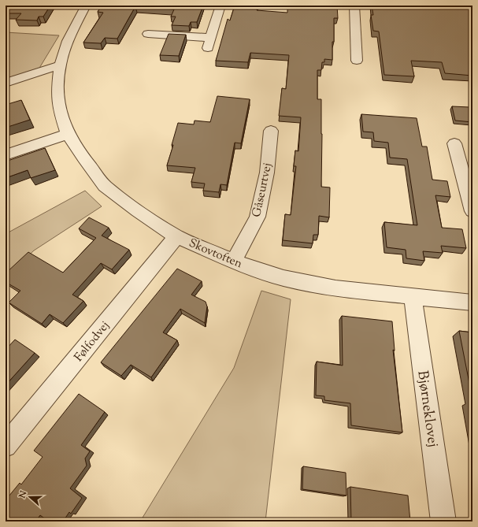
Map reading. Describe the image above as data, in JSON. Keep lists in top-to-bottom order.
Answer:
{
  "streets": {
    "street": [
      "Gåseurtvej",
      "Skovtoften",
      "Følfodvej",
      "Bjørneklovej"
    ]
  },
  "crossings": [
    ["Gåseurtvej", "Skovtoften"],
    ["Skovtoften", "Følfodvej"],
    ["Skovtoften", "Bjørneklovej"]
  ],
  "north": "left"
}
